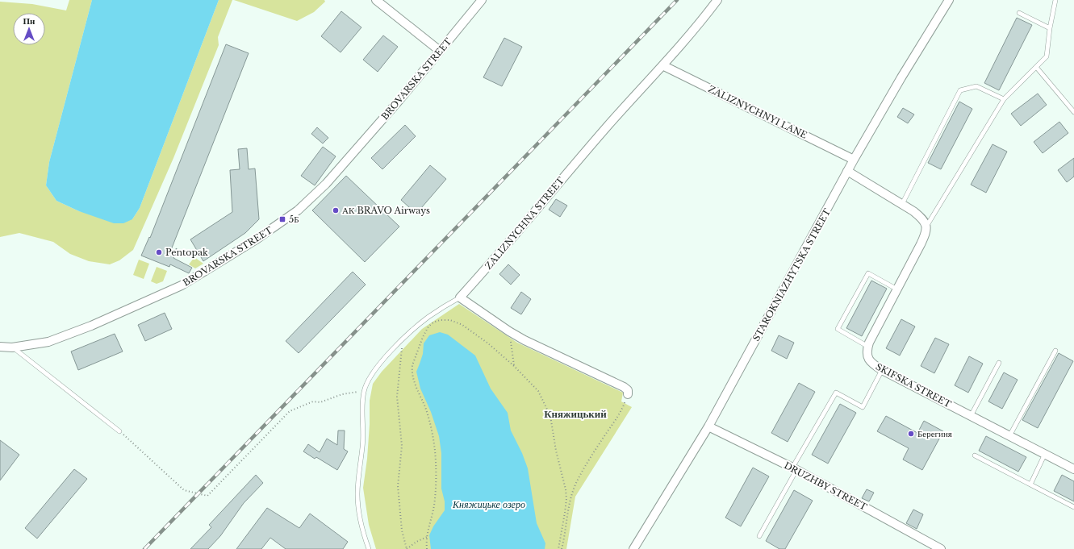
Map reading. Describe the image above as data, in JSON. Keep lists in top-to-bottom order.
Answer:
{
  "streets": {
    "street": [
      "BROVARSKA STREET",
      "ZALIZNYCHNYI LANE",
      "ZALIZNYCHNA STREET",
      "STAROKNIAZHYTSKA STREET",
      "SKIFSKA STREET",
      "DRUZHBY STREET"
    ]
  },
  "crossings": [
    ["ZALIZNYCHNYI LANE", "ZALIZNYCHNA STREET"],
    ["ZALIZNYCHNYI LANE", "STAROKNIAZHYTSKA STREET"],
    ["STAROKNIAZHYTSKA STREET", "DRUZHBY STREET"]
  ],
  "districts": ["Княжицький"],
  "water": ["Княжицьке озеро"],
  "places": {
    "other": ["АК BRAVO Airways", "Pentopak", "Берегиня"],
    "transit": ["5Б"]
  },
  "north": "top"
}
